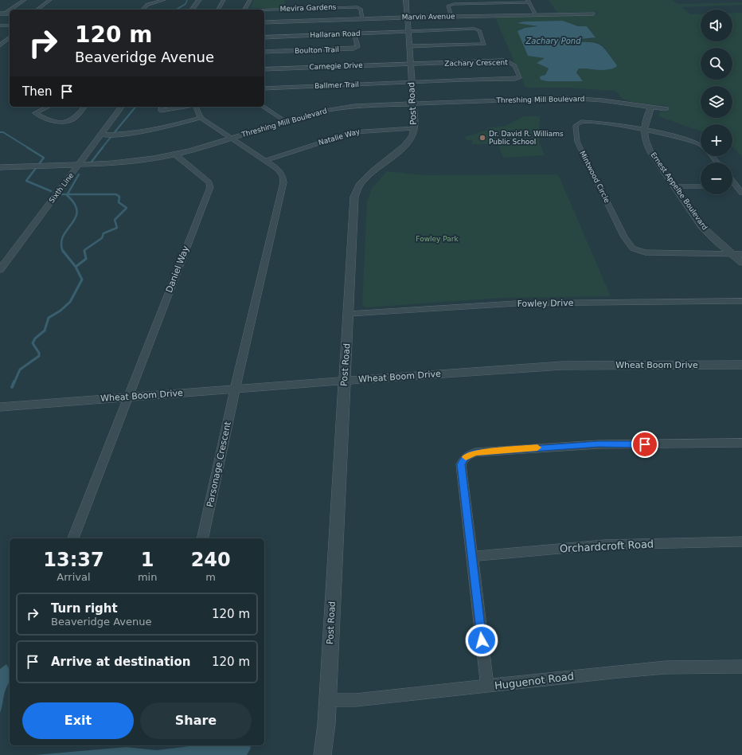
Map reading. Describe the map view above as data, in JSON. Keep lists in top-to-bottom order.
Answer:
{
  "streets": {
    "street": [
      "Mevira Gardens",
      "Marvin Avenue",
      "Hallaran Road",
      "Boulton Trail",
      "Zachary Crescent",
      "Carnegie Drive",
      "Ballmer Trail",
      "Threshing Mill Boulevard",
      "Post Road",
      "Natalie Way",
      "Mintwood Circle",
      "Sixth Line",
      "Ernest Appelbe Boulevard",
      "Daniel Way",
      "Fowley Drive",
      "Wheat Boom Drive",
      "Parsonage Crescent",
      "Orchardcroft Road",
      "Huguenot Road"
    ]
  },
  "crossings": [
    ["Mevira Gardens", "Marvin Avenue"],
    ["Marvin Avenue", "Post Road"],
    ["Hallaran Road", "Boulton Trail"],
    ["Hallaran Road", "Post Road"],
    ["Zachary Crescent", "Carnegie Drive"],
    ["Zachary Crescent", "Ballmer Trail"],
    ["Zachary Crescent", "Post Road"],
    ["Carnegie Drive", "Post Road"],
    ["Ballmer Trail", "Post Road"],
    ["Threshing Mill Boulevard", "Post Road"],
    ["Threshing Mill Boulevard", "Sixth Line"],
    ["Threshing Mill Boulevard", "Daniel Way"],
    ["Threshing Mill Boulevard", "Parsonage Crescent"],
    ["Post Road", "Natalie Way"],
    ["Post Road", "Fowley Drive"],
    ["Post Road", "Wheat Boom Drive"],
    ["Post Road", "Huguenot Road"],
    ["Natalie Way", "Parsonage Crescent"],
    ["Mintwood Circle", "Ernest Appelbe Boulevard"],
    ["Daniel Way", "Wheat Boom Drive"],
    ["Wheat Boom Drive", "Parsonage Crescent"]
  ],
  "water": ["Zachary Pond"],
  "parks": ["Fowley Park"],
  "places": ["Dr. David R. Williams Public School"],
  "page": {
    "map_buttons": ["+", "−"],
    "turn": ["120 m", "Beaveridge Avenue"],
    "then": "Then",
    "eta": [
      "13:37",
      "Arrival",
      "1",
      "min",
      "240",
      "m"
    ],
    "list": [
      {
        "name": "Turn right",
        "note": "Beaveridge Avenue",
        "value": "120 m"
      },
      {
        "name": "Arrive at destination",
        "value": "120 m"
      }
    ],
    "buttons": ["Exit", "Share"]
  }
}
